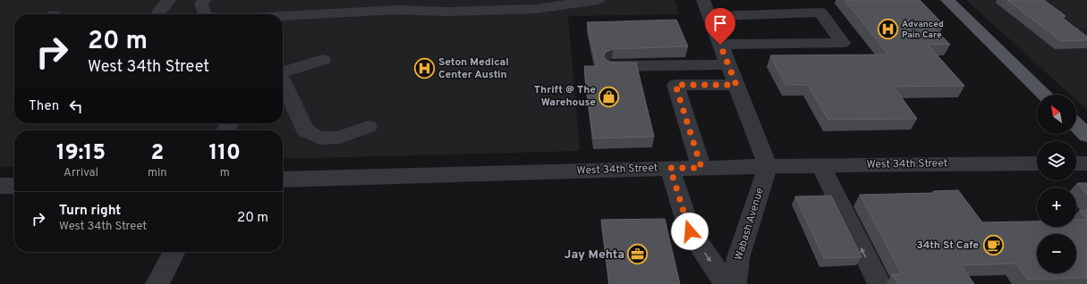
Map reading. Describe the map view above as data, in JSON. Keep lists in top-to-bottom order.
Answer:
{
  "streets": {
    "street": ["West 34th Street", "Wabash Avenue"]
  },
  "crossings": [
    ["West 34th Street", "Wabash Avenue"]
  ],
  "places": {
    "hospital": ["Advanced Pain Care", "Seton Medical Center Austin"],
    "shop": ["Thrift @ The Warehouse"],
    "cafe": ["34th St Cafe"],
    "office": ["Jay Mehta"]
  },
  "north": "top left",
  "page": {
    "turn": ["20 m", "West 34th Street"],
    "then": "Then",
    "map_buttons": ["+", "−"],
    "eta": [
      "19:15",
      "Arrival",
      "2",
      "min",
      "110",
      "m"
    ],
    "list": [
      {
        "name": "Turn right",
        "note": "West 34th Street",
        "value": "20 m"
      }
    ]
  }
}
